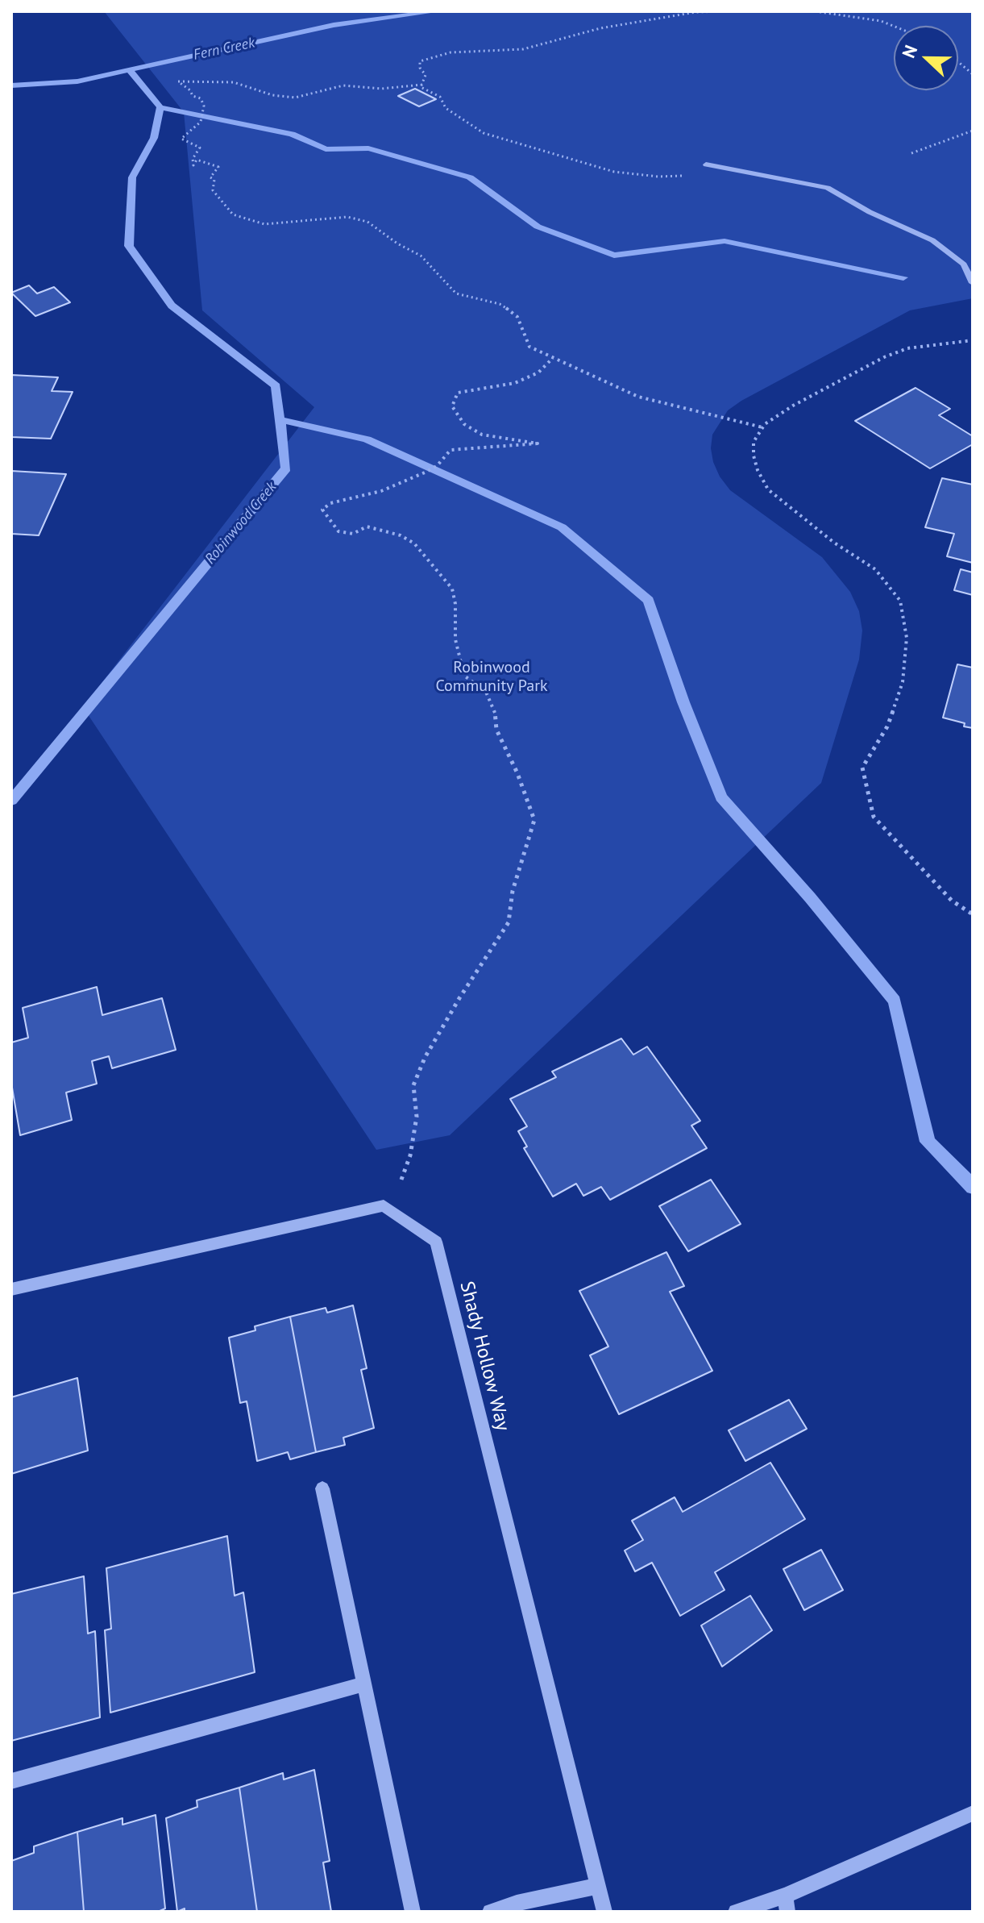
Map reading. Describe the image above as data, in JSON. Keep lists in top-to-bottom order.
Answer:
{
  "streets": {
    "street": ["Shady Hollow Way"]
  },
  "water": ["Fern Creek", "Robinwood Creek"],
  "parks": ["Robinwood Community Park"],
  "north": "left"
}
